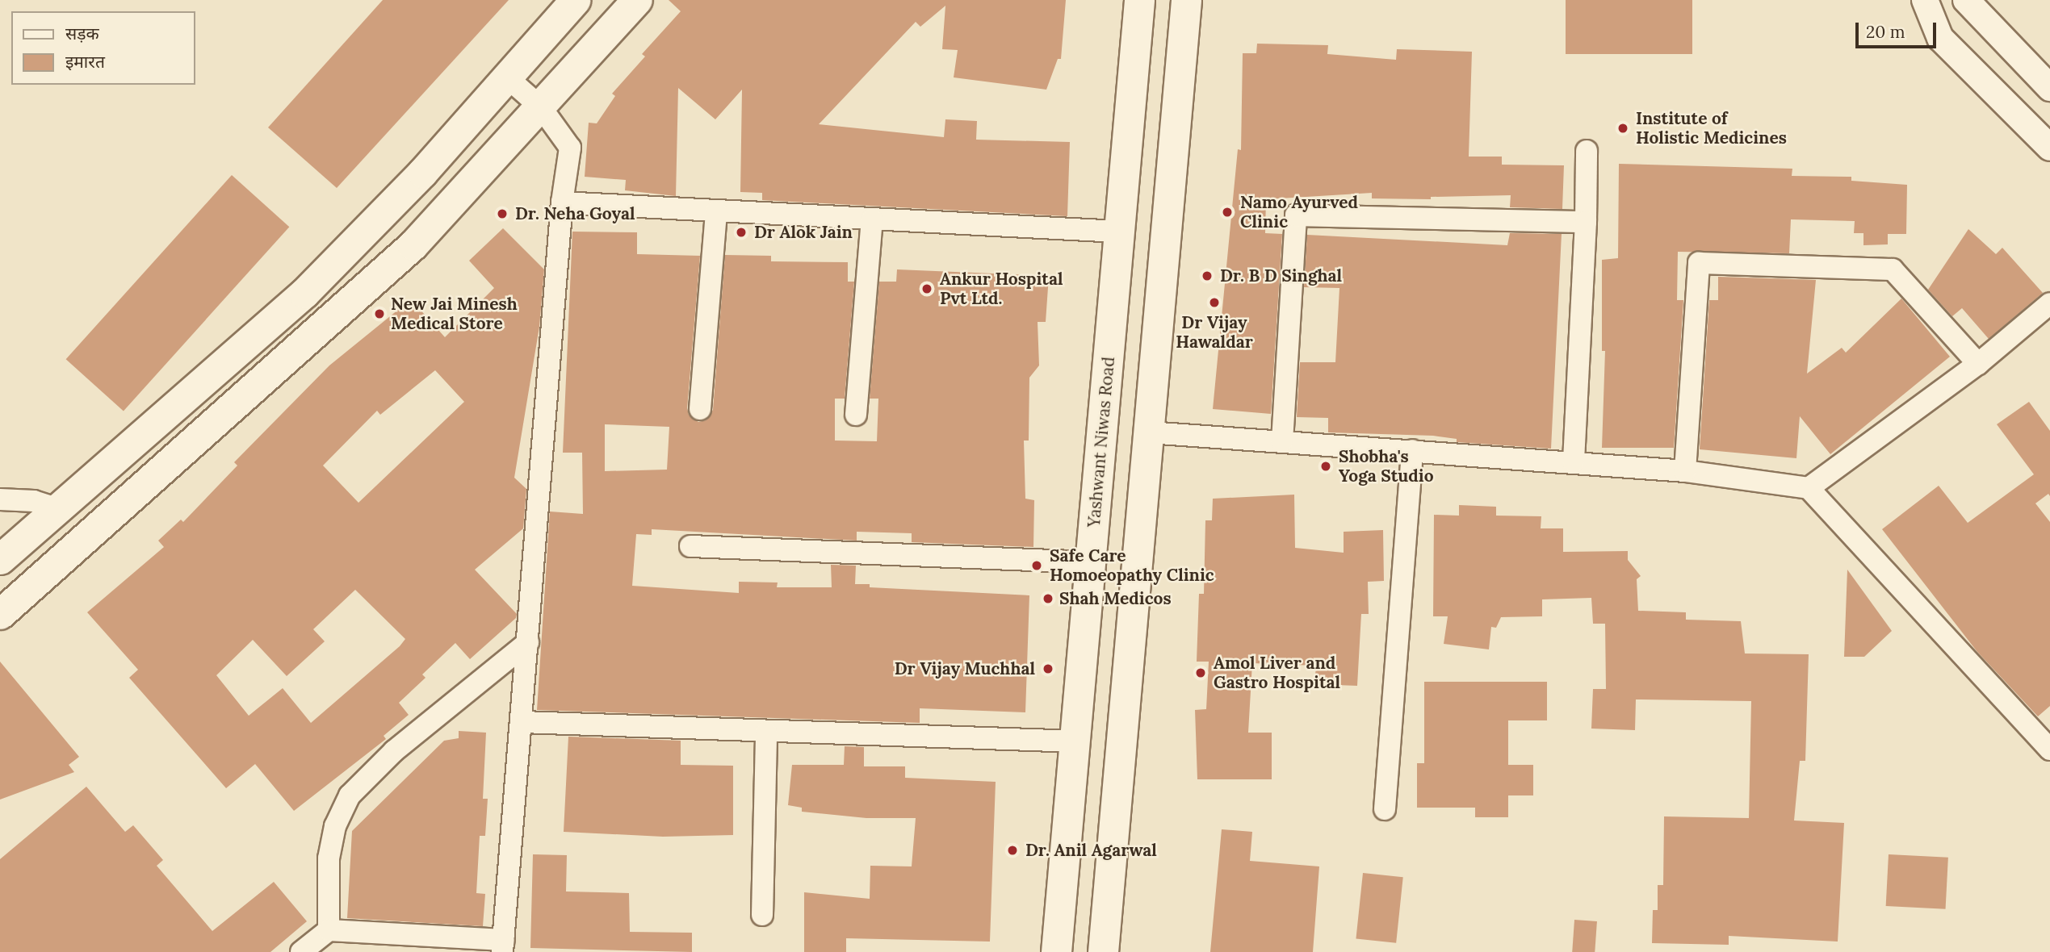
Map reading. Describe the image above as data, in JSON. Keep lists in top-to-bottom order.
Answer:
{
  "streets": {
    "main road": ["Yashwant Niwas Road"]
  },
  "places": [
    "Institute of Holistic Medicines",
    "Namo Ayurved Clinic",
    "Dr. Neha Goyal",
    "Dr Alok Jain",
    "Dr. B D Singhal",
    "Ankur Hospital Pvt Ltd.",
    "Dr Vijay Hawaldar",
    "New Jai Minesh Medical Store",
    "Shobha's Yoga Studio",
    "Safe Care Homoeopathy Clinic",
    "Shah Medicos",
    "Dr Vijay Muchhal",
    "Amol Liver and Gastro Hospital",
    "Dr. Anil Agarwal"
  ],
  "legend": ["सड़क", "इमारत"],
  "scale_bar": "20 m"
}
